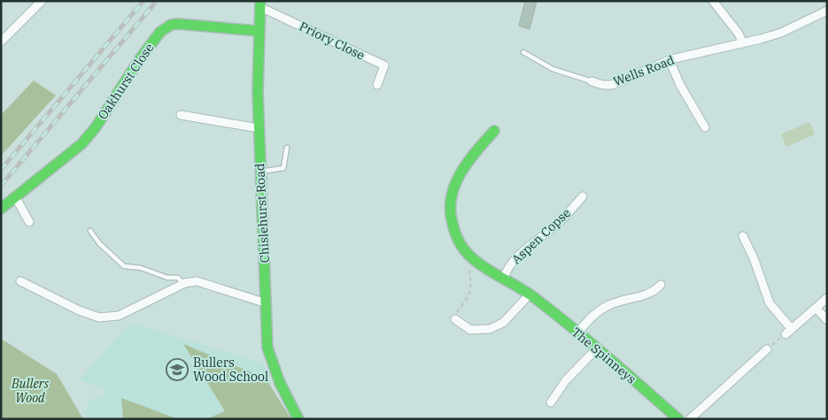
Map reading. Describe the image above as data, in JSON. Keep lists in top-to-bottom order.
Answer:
{
  "streets": {
    "street": [
      "Priory Close",
      "Wells Road",
      "Oakhurst Close",
      "Chislehurst Road",
      "Aspen Copse",
      "The Spinneys"
    ]
  },
  "crossings": [
    ["Priory Close", "Chislehurst Road"],
    ["Oakhurst Close", "Chislehurst Road"],
    ["Aspen Copse", "The Spinneys"]
  ],
  "parks": ["Bullers Wood"],
  "places": {
    "school or university": ["Bullers Wood School"]
  }
}
